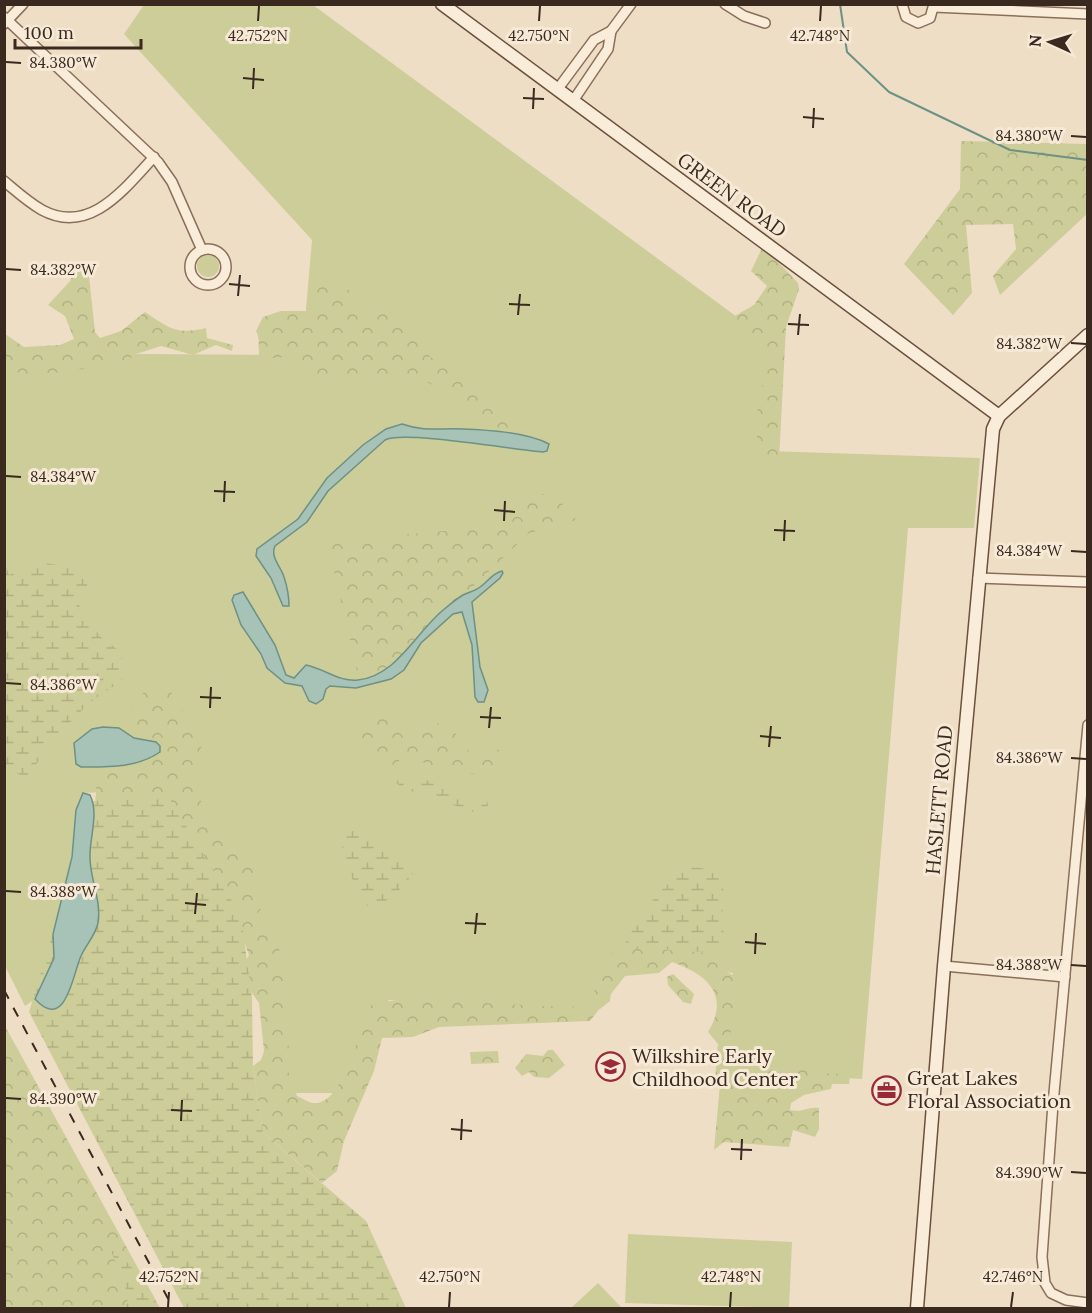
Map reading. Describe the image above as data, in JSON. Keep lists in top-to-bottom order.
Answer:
{
  "streets": {
    "street": ["GREEN ROAD", "HASLETT ROAD"]
  },
  "crossings": [
    ["GREEN ROAD", "HASLETT ROAD"]
  ],
  "places": {
    "school or university": ["Wilkshire Early Childhood Center"],
    "office": ["Great Lakes Floral Association"]
  },
  "scale_bar": "100 m",
  "north": "left",
  "coordinates": [
    "42.752°N",
    "42.750°N",
    "42.748°N",
    "84.380°W",
    "84.382°W",
    "84.384°W",
    "84.386°W",
    "84.388°W",
    "84.390°W",
    "42.746°N"
  ]
}
